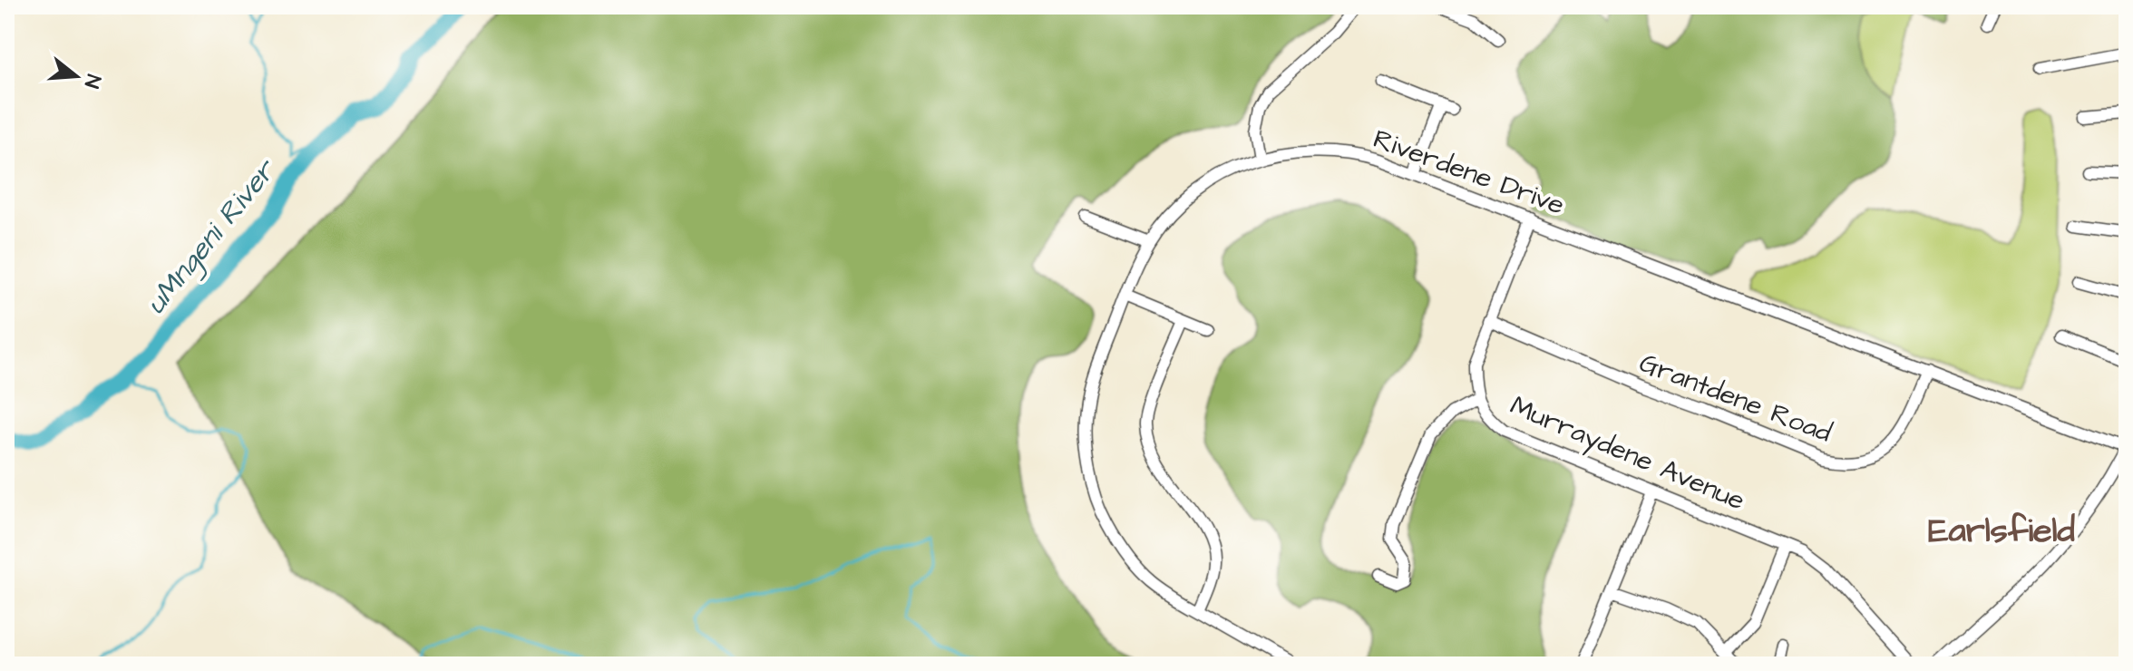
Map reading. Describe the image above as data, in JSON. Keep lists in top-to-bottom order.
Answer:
{
  "streets": {
    "street": ["Riverdene Drive", "Grantdene Road", "Murraydene Avenue"]
  },
  "crossings": [
    ["Riverdene Drive", "Grantdene Road"],
    ["Riverdene Drive", "Murraydene Avenue"],
    ["Grantdene Road", "Murraydene Avenue"]
  ],
  "districts": ["Earlsfield"],
  "water": ["uMngeni River"],
  "north": "right"
}
